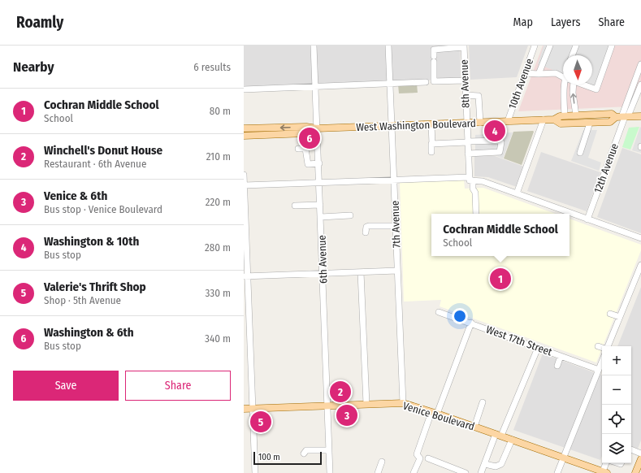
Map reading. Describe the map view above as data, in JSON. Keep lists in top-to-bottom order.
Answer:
{
  "streets": {
    "main road": ["West Washington Boulevard", "Venice Boulevard"],
    "street": [
      "8th Avenue",
      "10th Avenue",
      "12th Avenue",
      "7th Avenue",
      "6th Avenue",
      "West 17th Street"
    ]
  },
  "crossings": [
    ["8th Avenue", "West Washington Boulevard"],
    ["10th Avenue", "West Washington Boulevard"],
    ["West Washington Boulevard", "12th Avenue"],
    ["West Washington Boulevard", "7th Avenue"],
    ["West Washington Boulevard", "6th Avenue"],
    ["7th Avenue", "Venice Boulevard"],
    ["6th Avenue", "Venice Boulevard"]
  ],
  "scale_bar": "100 m",
  "north": "bottom",
  "page": {
    "header": "Roamly",
    "nav": ["Map", "Layers", "Share"],
    "heading": ["Nearby", "6 results"],
    "list": [
      {
        "mark": "1",
        "name": "Cochran Middle School",
        "note": "School",
        "value": "80 m"
      },
      {
        "mark": "2",
        "name": "Winchell's Donut House",
        "note": "Restaurant · 6th Avenue",
        "value": "210 m"
      },
      {
        "mark": "3",
        "name": "Venice & 6th",
        "note": "Bus stop · Venice Boulevard",
        "value": "220 m"
      },
      {
        "mark": "4",
        "name": "Washington & 10th",
        "note": "Bus stop",
        "value": "280 m"
      },
      {
        "mark": "5",
        "name": "Valerie's Thrift Shop",
        "note": "Shop · 5th Avenue",
        "value": "330 m"
      },
      {
        "mark": "6",
        "name": "Washington & 6th",
        "note": "Bus stop",
        "value": "340 m"
      }
    ],
    "pins": [
      "4",
      "6",
      "1",
      "2",
      "3",
      "5"
    ],
    "popup": ["Cochran Middle School", "School"],
    "map_buttons": ["+", "−"],
    "buttons": ["Save", "Share"],
    "scale": "100 m"
  }
}
